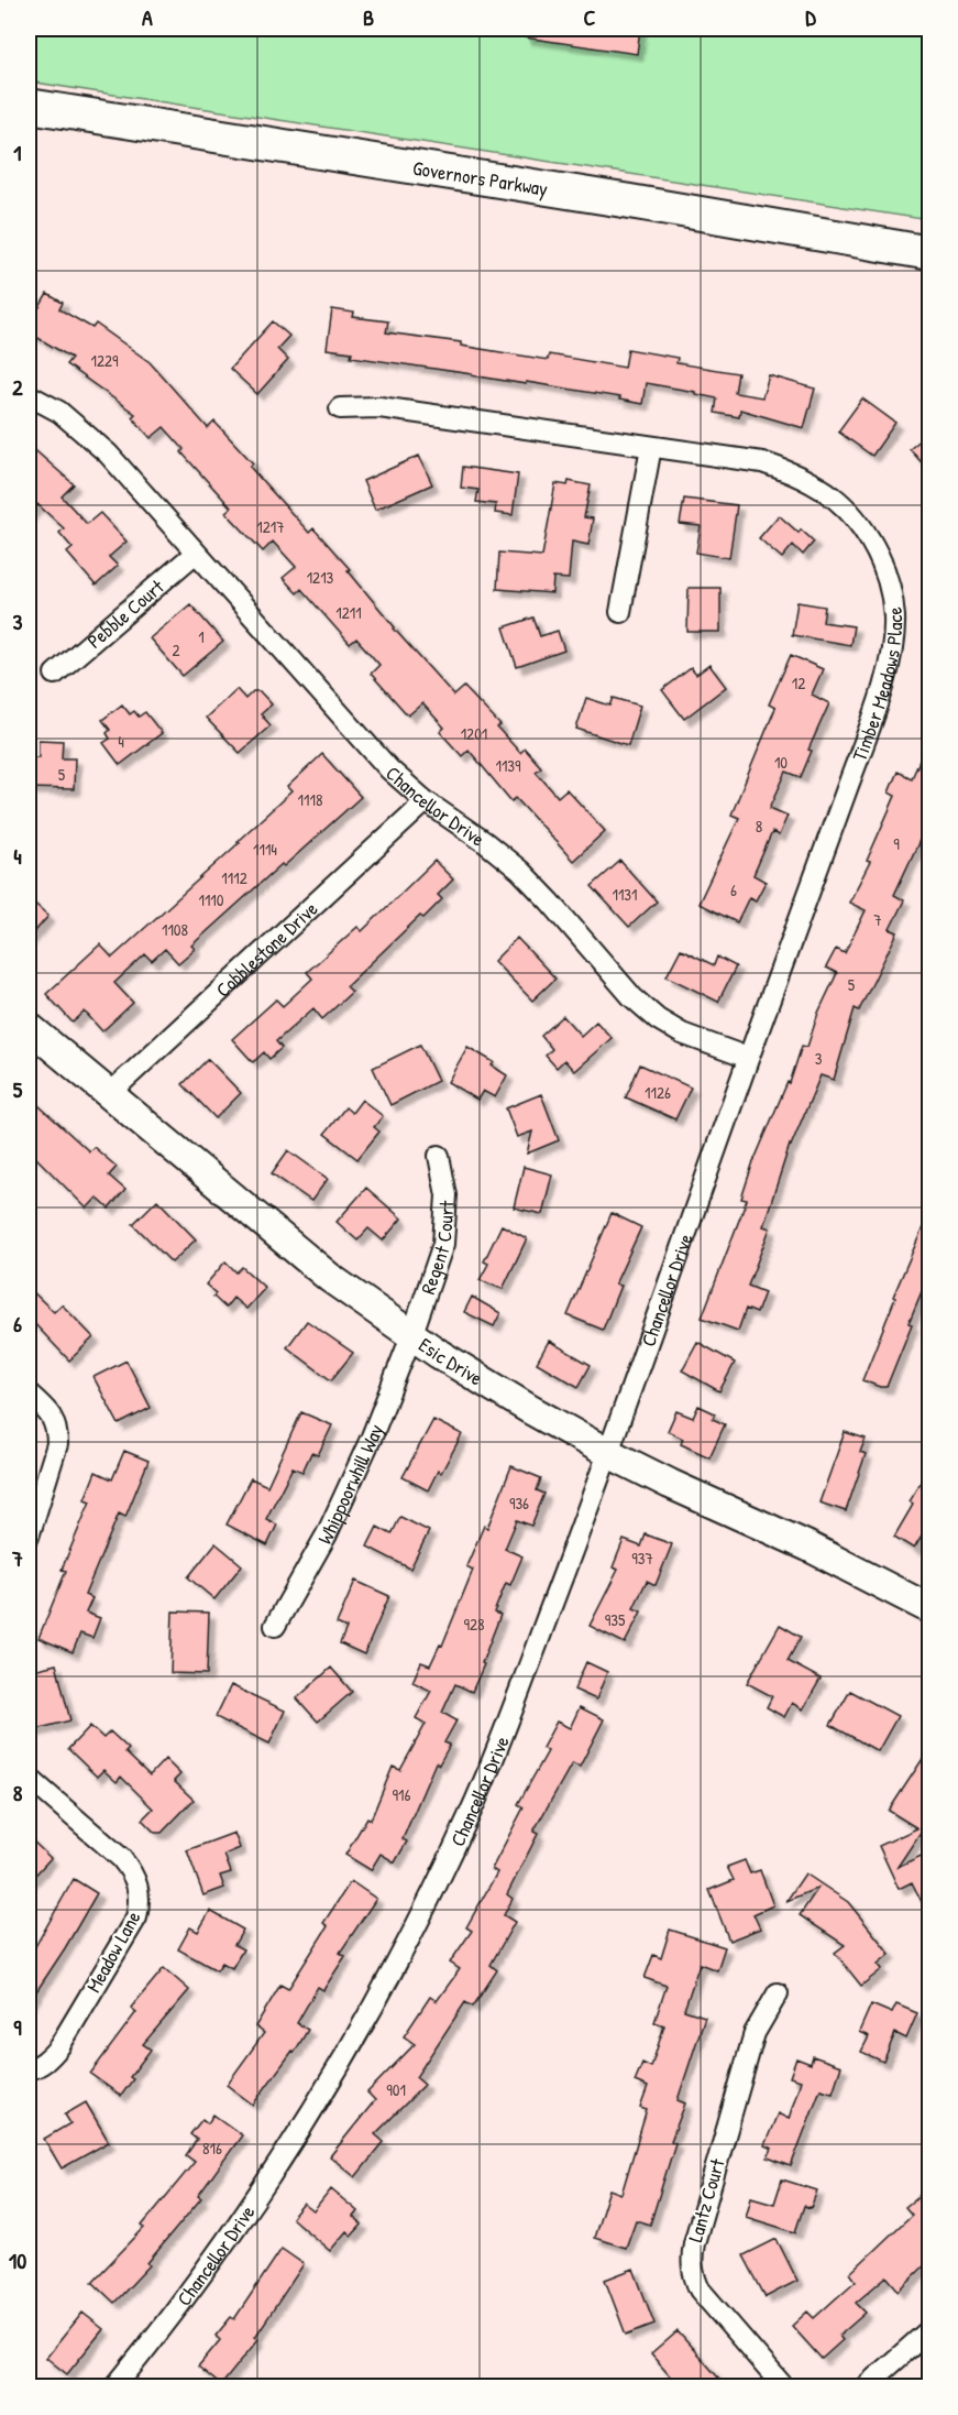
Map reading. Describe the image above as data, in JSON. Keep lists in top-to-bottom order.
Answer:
{
  "streets": {
    "main road": ["Governors Parkway"],
    "street": [
      "Pebble Court",
      "Timber Meadows Place",
      "Chancellor Drive",
      "Cobblestone Drive",
      "Regent Court",
      "Esic Drive",
      "Whippoorwhill Way",
      "Meadow Lane",
      "Lantz Court"
    ]
  },
  "crossings": [
    ["Pebble Court", "Chancellor Drive"],
    ["Timber Meadows Place", "Chancellor Drive"],
    ["Chancellor Drive", "Cobblestone Drive"],
    ["Chancellor Drive", "Esic Drive"],
    ["Cobblestone Drive", "Esic Drive"],
    ["Regent Court", "Esic Drive"],
    ["Regent Court", "Whippoorwhill Way"],
    ["Esic Drive", "Whippoorwhill Way"]
  ],
  "house_numbers": [
    "1229",
    "1217",
    "1213",
    "1211",
    "1",
    "2",
    "12",
    "1201",
    "4",
    "10",
    "1139",
    "5",
    "1118",
    "8",
    "9",
    "1114",
    "1112",
    "6",
    "1131",
    "1110",
    "7",
    "1108",
    "5",
    "3",
    "1126",
    "936",
    "937",
    "935",
    "928",
    "916",
    "901",
    "816"
  ],
  "grid": {
    "columns": [
      "A",
      "B",
      "C",
      "D"
    ],
    "rows": [
      "1",
      "2",
      "3",
      "4",
      "5",
      "6",
      "7",
      "8",
      "9",
      "10"
    ]
  }
}
